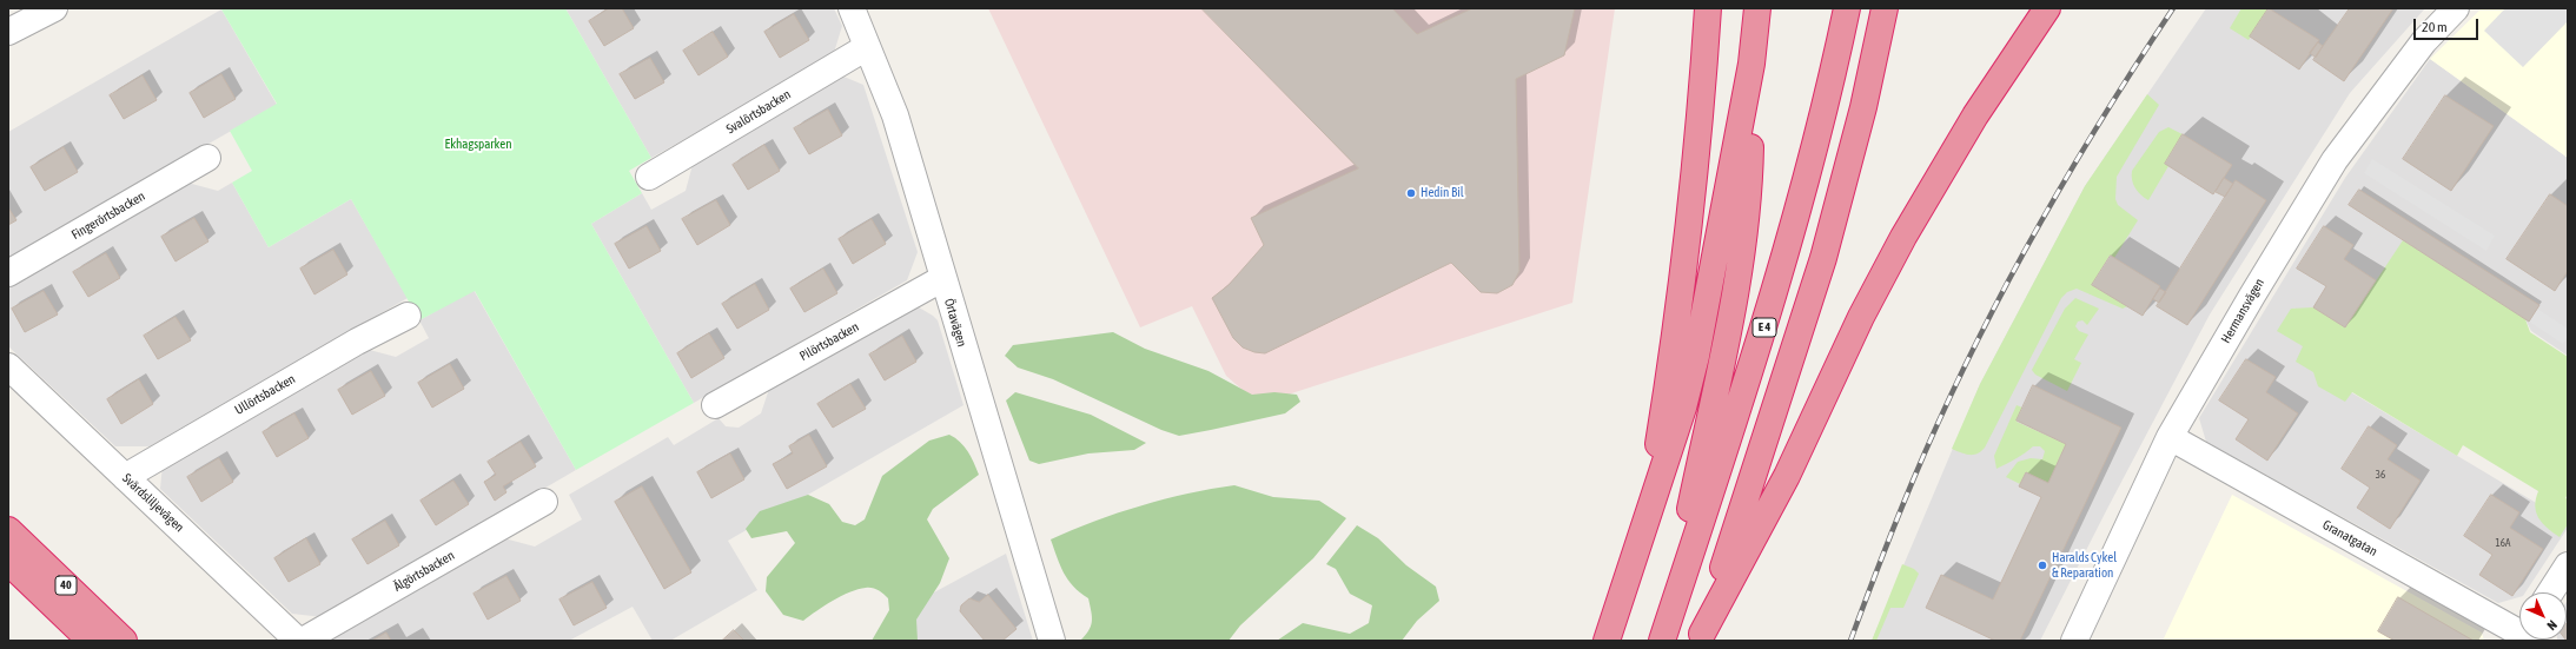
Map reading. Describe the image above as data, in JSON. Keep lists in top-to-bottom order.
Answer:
{
  "streets": {
    "highway": ["E 4", "40"],
    "street": [
      "Svalörtsbacken",
      "Fingerörtsbacken",
      "Hermansvägen",
      "Örtavägen",
      "Pilörtsbacken",
      "Ullörtsbacken",
      "Svärdsliljevägen",
      "Granatgatan",
      "Älgörtsbacken"
    ]
  },
  "crossings": [
    ["Svalörtsbacken", "Örtavägen"],
    ["Hermansvägen", "Granatgatan"],
    ["Örtavägen", "Pilörtsbacken"],
    ["Ullörtsbacken", "Svärdsliljevägen"]
  ],
  "parks": ["Ekhagsparken"],
  "places": ["Hedin Bil", "Haralds Cykel & Reparation"],
  "house_numbers": ["36", "16A"],
  "scale_bar": "20 m",
  "north": "bottom right"
}
